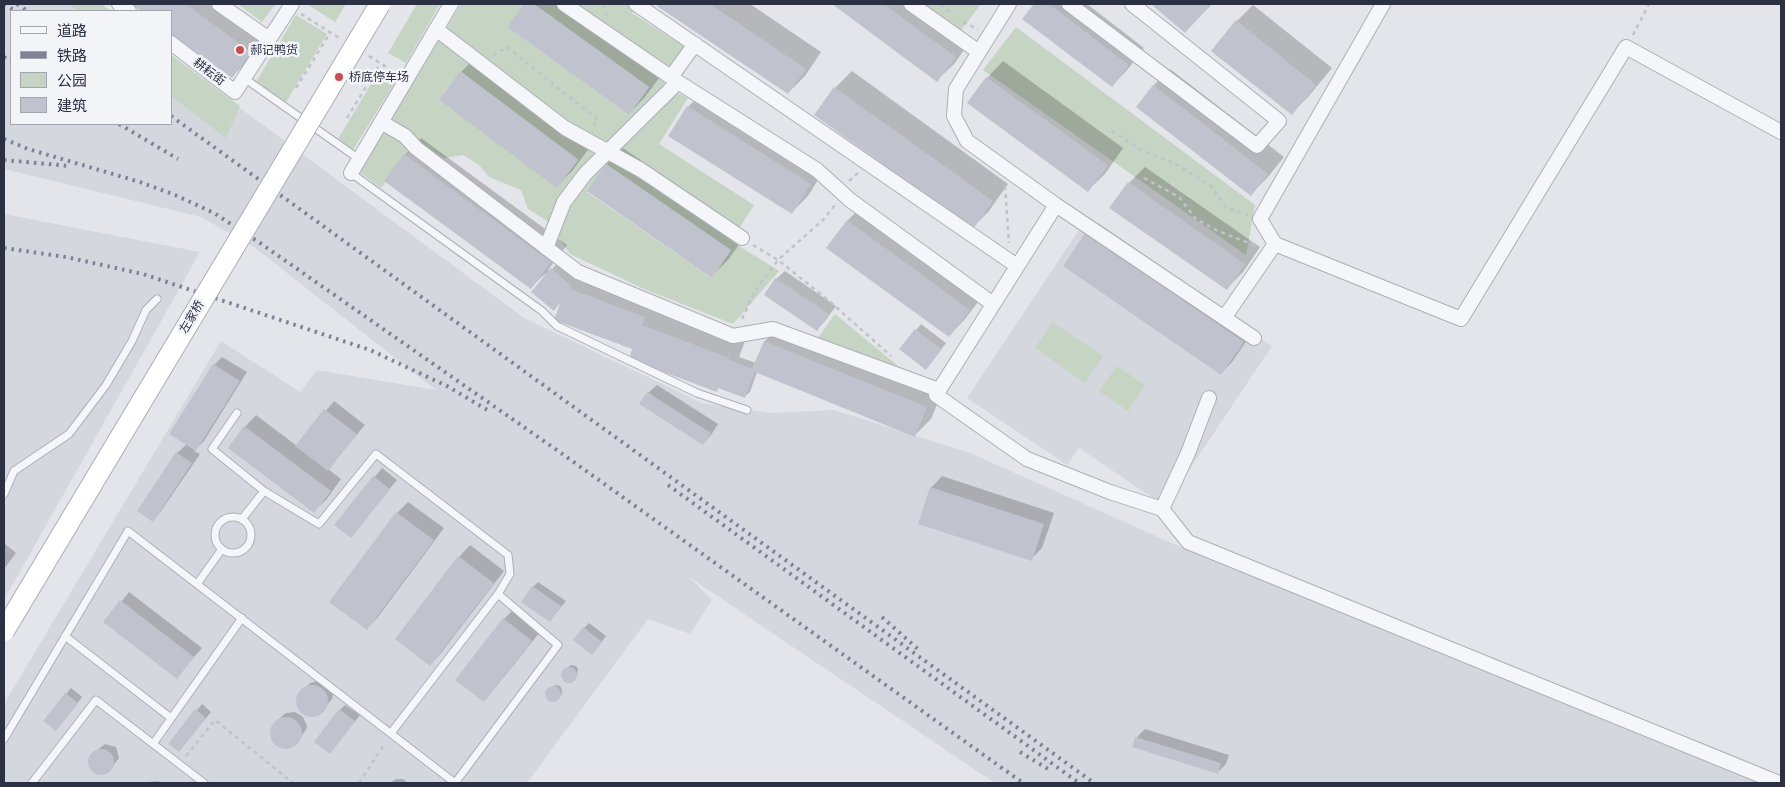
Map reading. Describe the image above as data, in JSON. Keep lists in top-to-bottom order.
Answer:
{
  "streets": {
    "main road": ["左家桥"],
    "street": ["耕耘街"]
  },
  "places": ["郝记鸭货", "桥底停车场"],
  "legend": [
    "道路",
    "铁路",
    "公园",
    "建筑"
  ]
}
